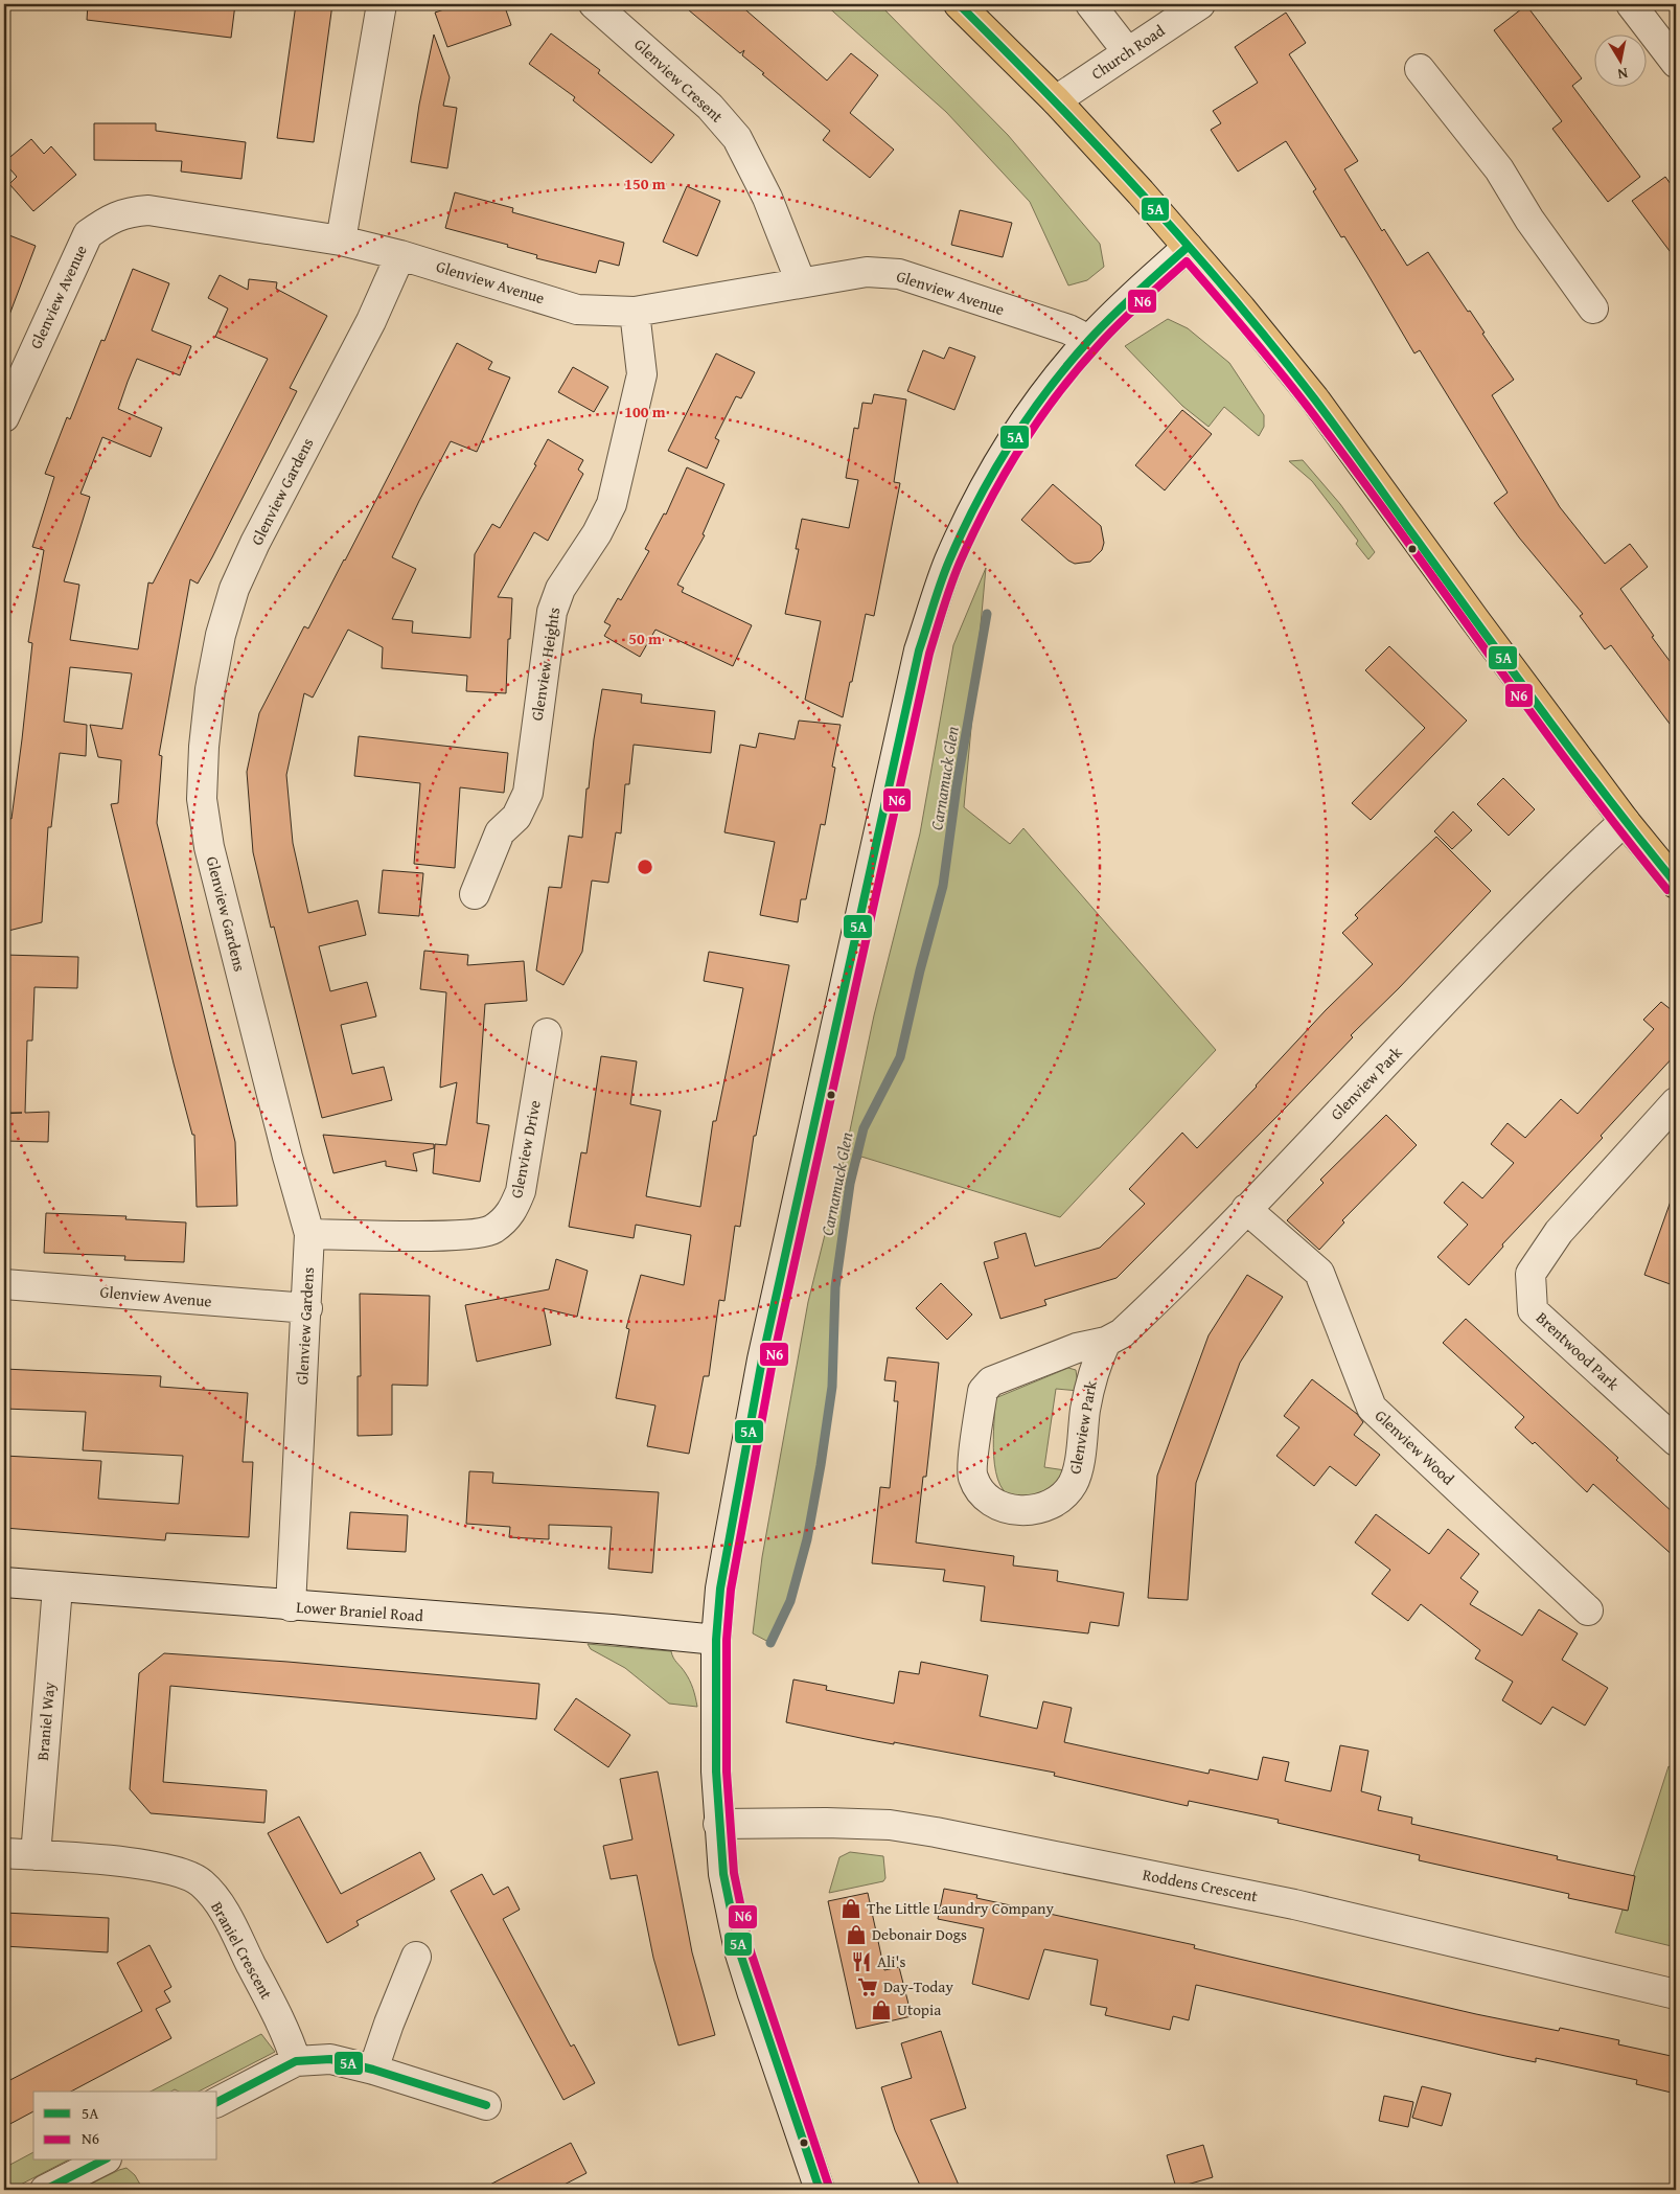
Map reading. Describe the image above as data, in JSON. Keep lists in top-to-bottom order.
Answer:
{
  "streets": {
    "street": [
      "Church Road",
      "Glenview Cresent",
      "Glenview Avenue",
      "Glenview Gardens",
      "Glenview Heights",
      "Glenview Park",
      "Glenview Drive",
      "Brentwood Park",
      "Glenview Wood",
      "Lower Braniel Road",
      "Braniel Way",
      "Roddens Crescent",
      "Braniel Crescent"
    ]
  },
  "crossings": [
    ["Glenview Cresent", "Glenview Avenue"],
    ["Glenview Avenue", "Glenview Gardens"],
    ["Glenview Avenue", "Glenview Heights"],
    ["Glenview Gardens", "Glenview Drive"],
    ["Glenview Gardens", "Lower Braniel Road"],
    ["Glenview Park", "Glenview Wood"],
    ["Lower Braniel Road", "Braniel Way"],
    ["Braniel Way", "Braniel Crescent"]
  ],
  "water": ["Carnamuck Glen"],
  "places": {
    "shop": ["The Little Laundry Company", "Debonair Dogs", "Utopia"],
    "restaurant": ["Ali's"],
    "supermarket": ["Day-Today"]
  },
  "lines": ["transit line 5A", "transit line N6"],
  "legend": ["5A", "N6"],
  "north": "bottom",
  "rings": ["150 m", "100 m", "50 m"]
}
